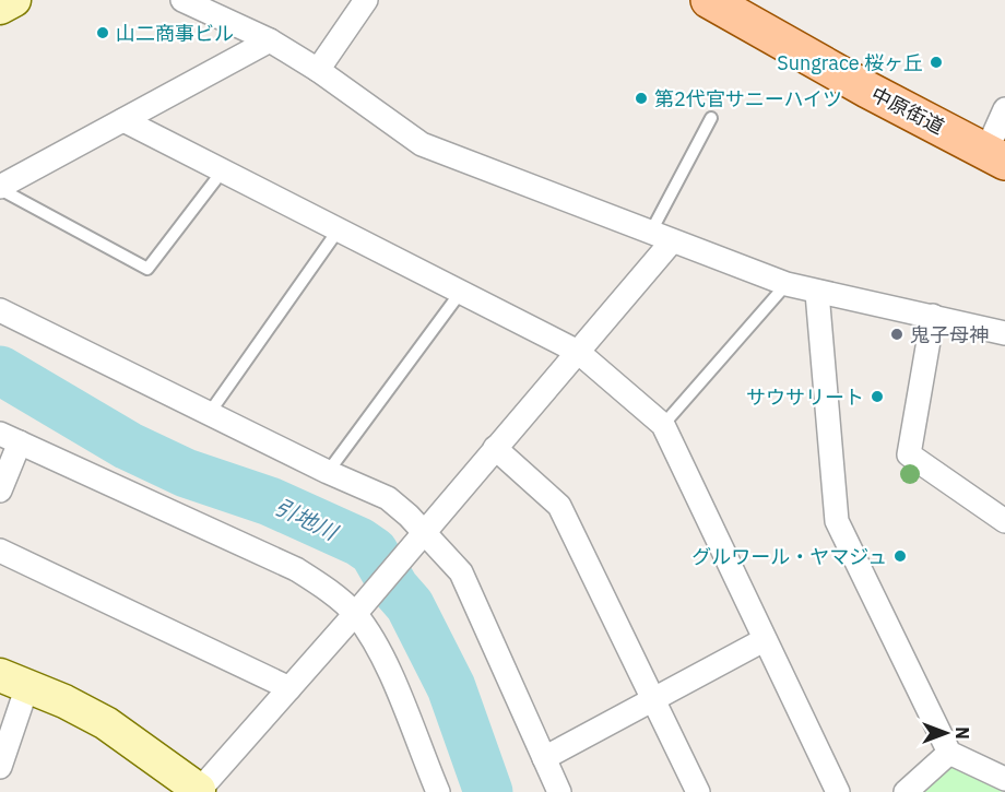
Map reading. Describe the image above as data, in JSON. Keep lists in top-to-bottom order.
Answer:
{
  "streets": {
    "main road": ["中原街道"]
  },
  "water": ["引地川"],
  "places": [
    "山二商事ビル",
    "Sungrace 桜ヶ丘",
    "第2代官サニーハイツ",
    "鬼子母神",
    "サウサリート",
    "グルワール・ヤマジュ"
  ],
  "north": "right"
}
